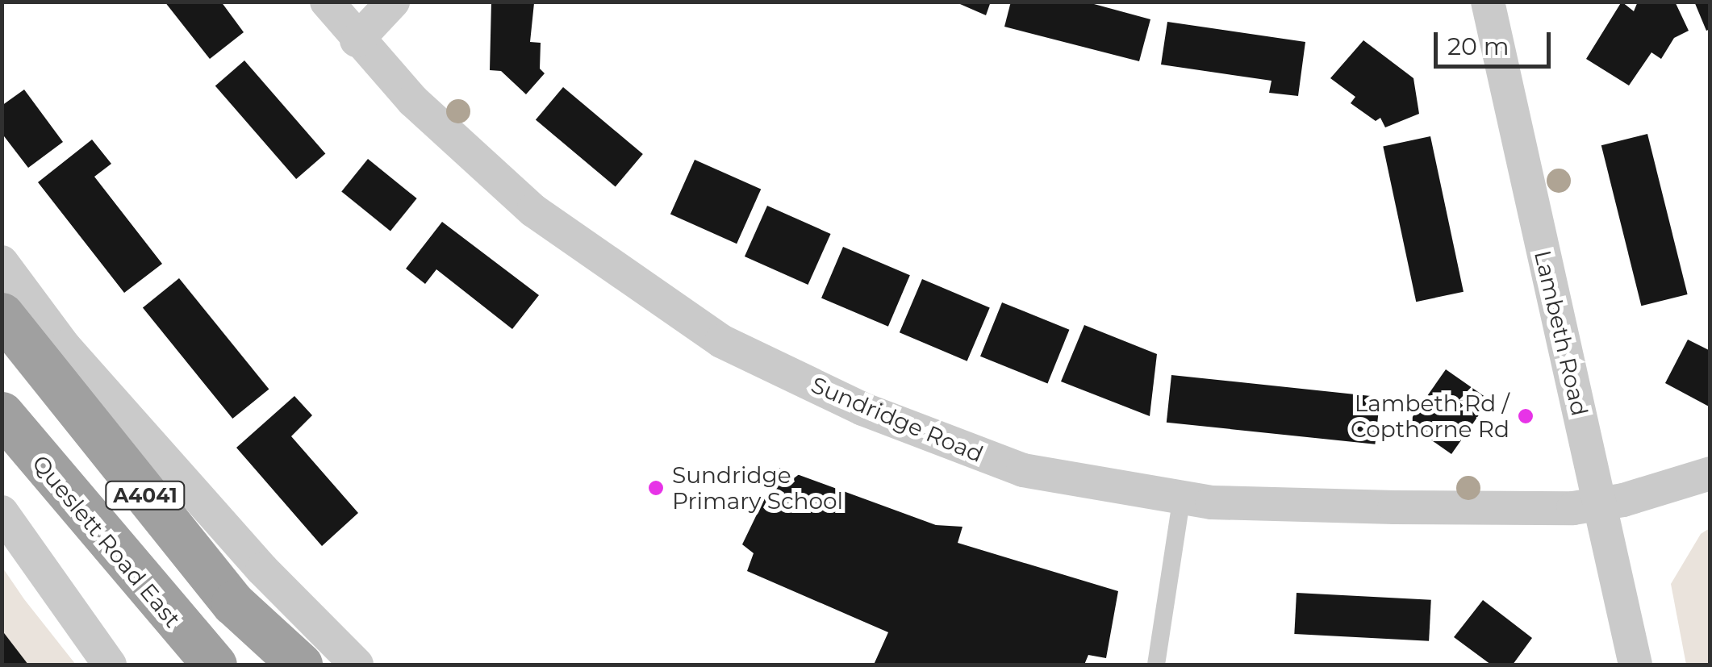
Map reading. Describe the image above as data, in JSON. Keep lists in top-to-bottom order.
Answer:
{
  "streets": {
    "highway": ["A4041", "Queslett Road East"],
    "street": ["Lambeth Road", "Sundridge Road"]
  },
  "crossings": [
    ["Lambeth Road", "Sundridge Road"]
  ],
  "places": ["Lambeth Rd / Copthorne Rd", "Sundridge Primary School"],
  "scale_bar": "20 m"
}
